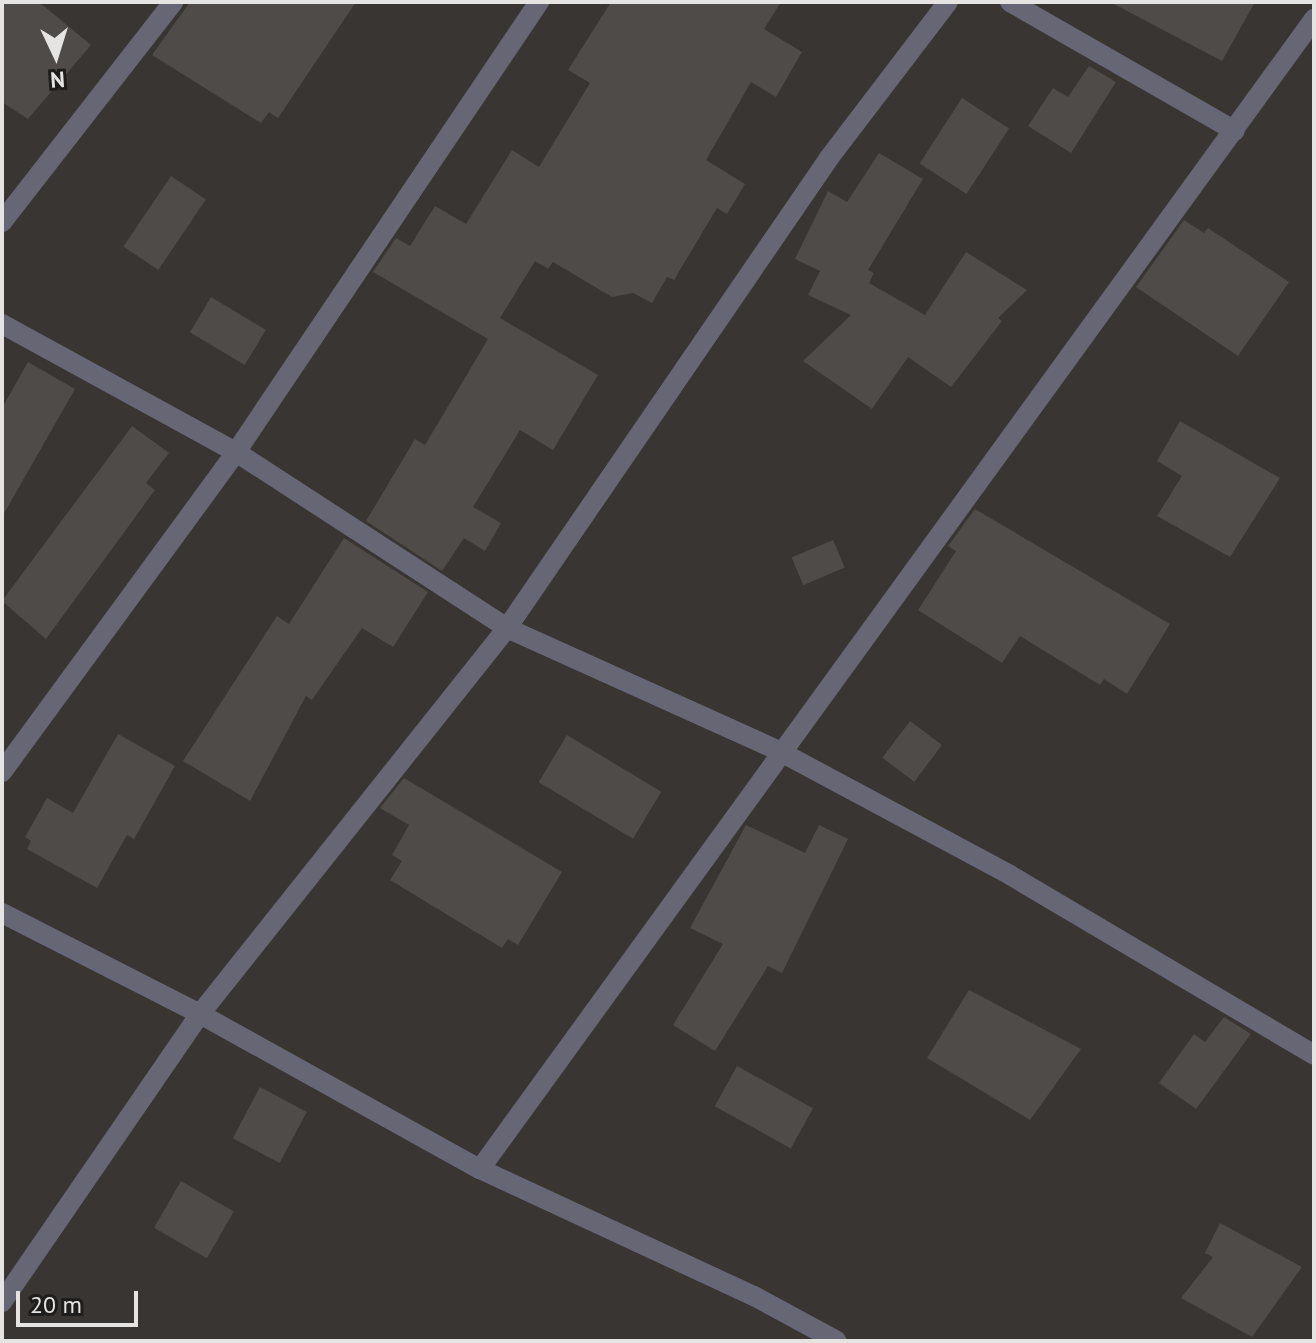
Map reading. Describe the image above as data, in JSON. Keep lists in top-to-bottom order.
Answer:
{
  "scale_bar": "20 m",
  "north": "bottom"
}
